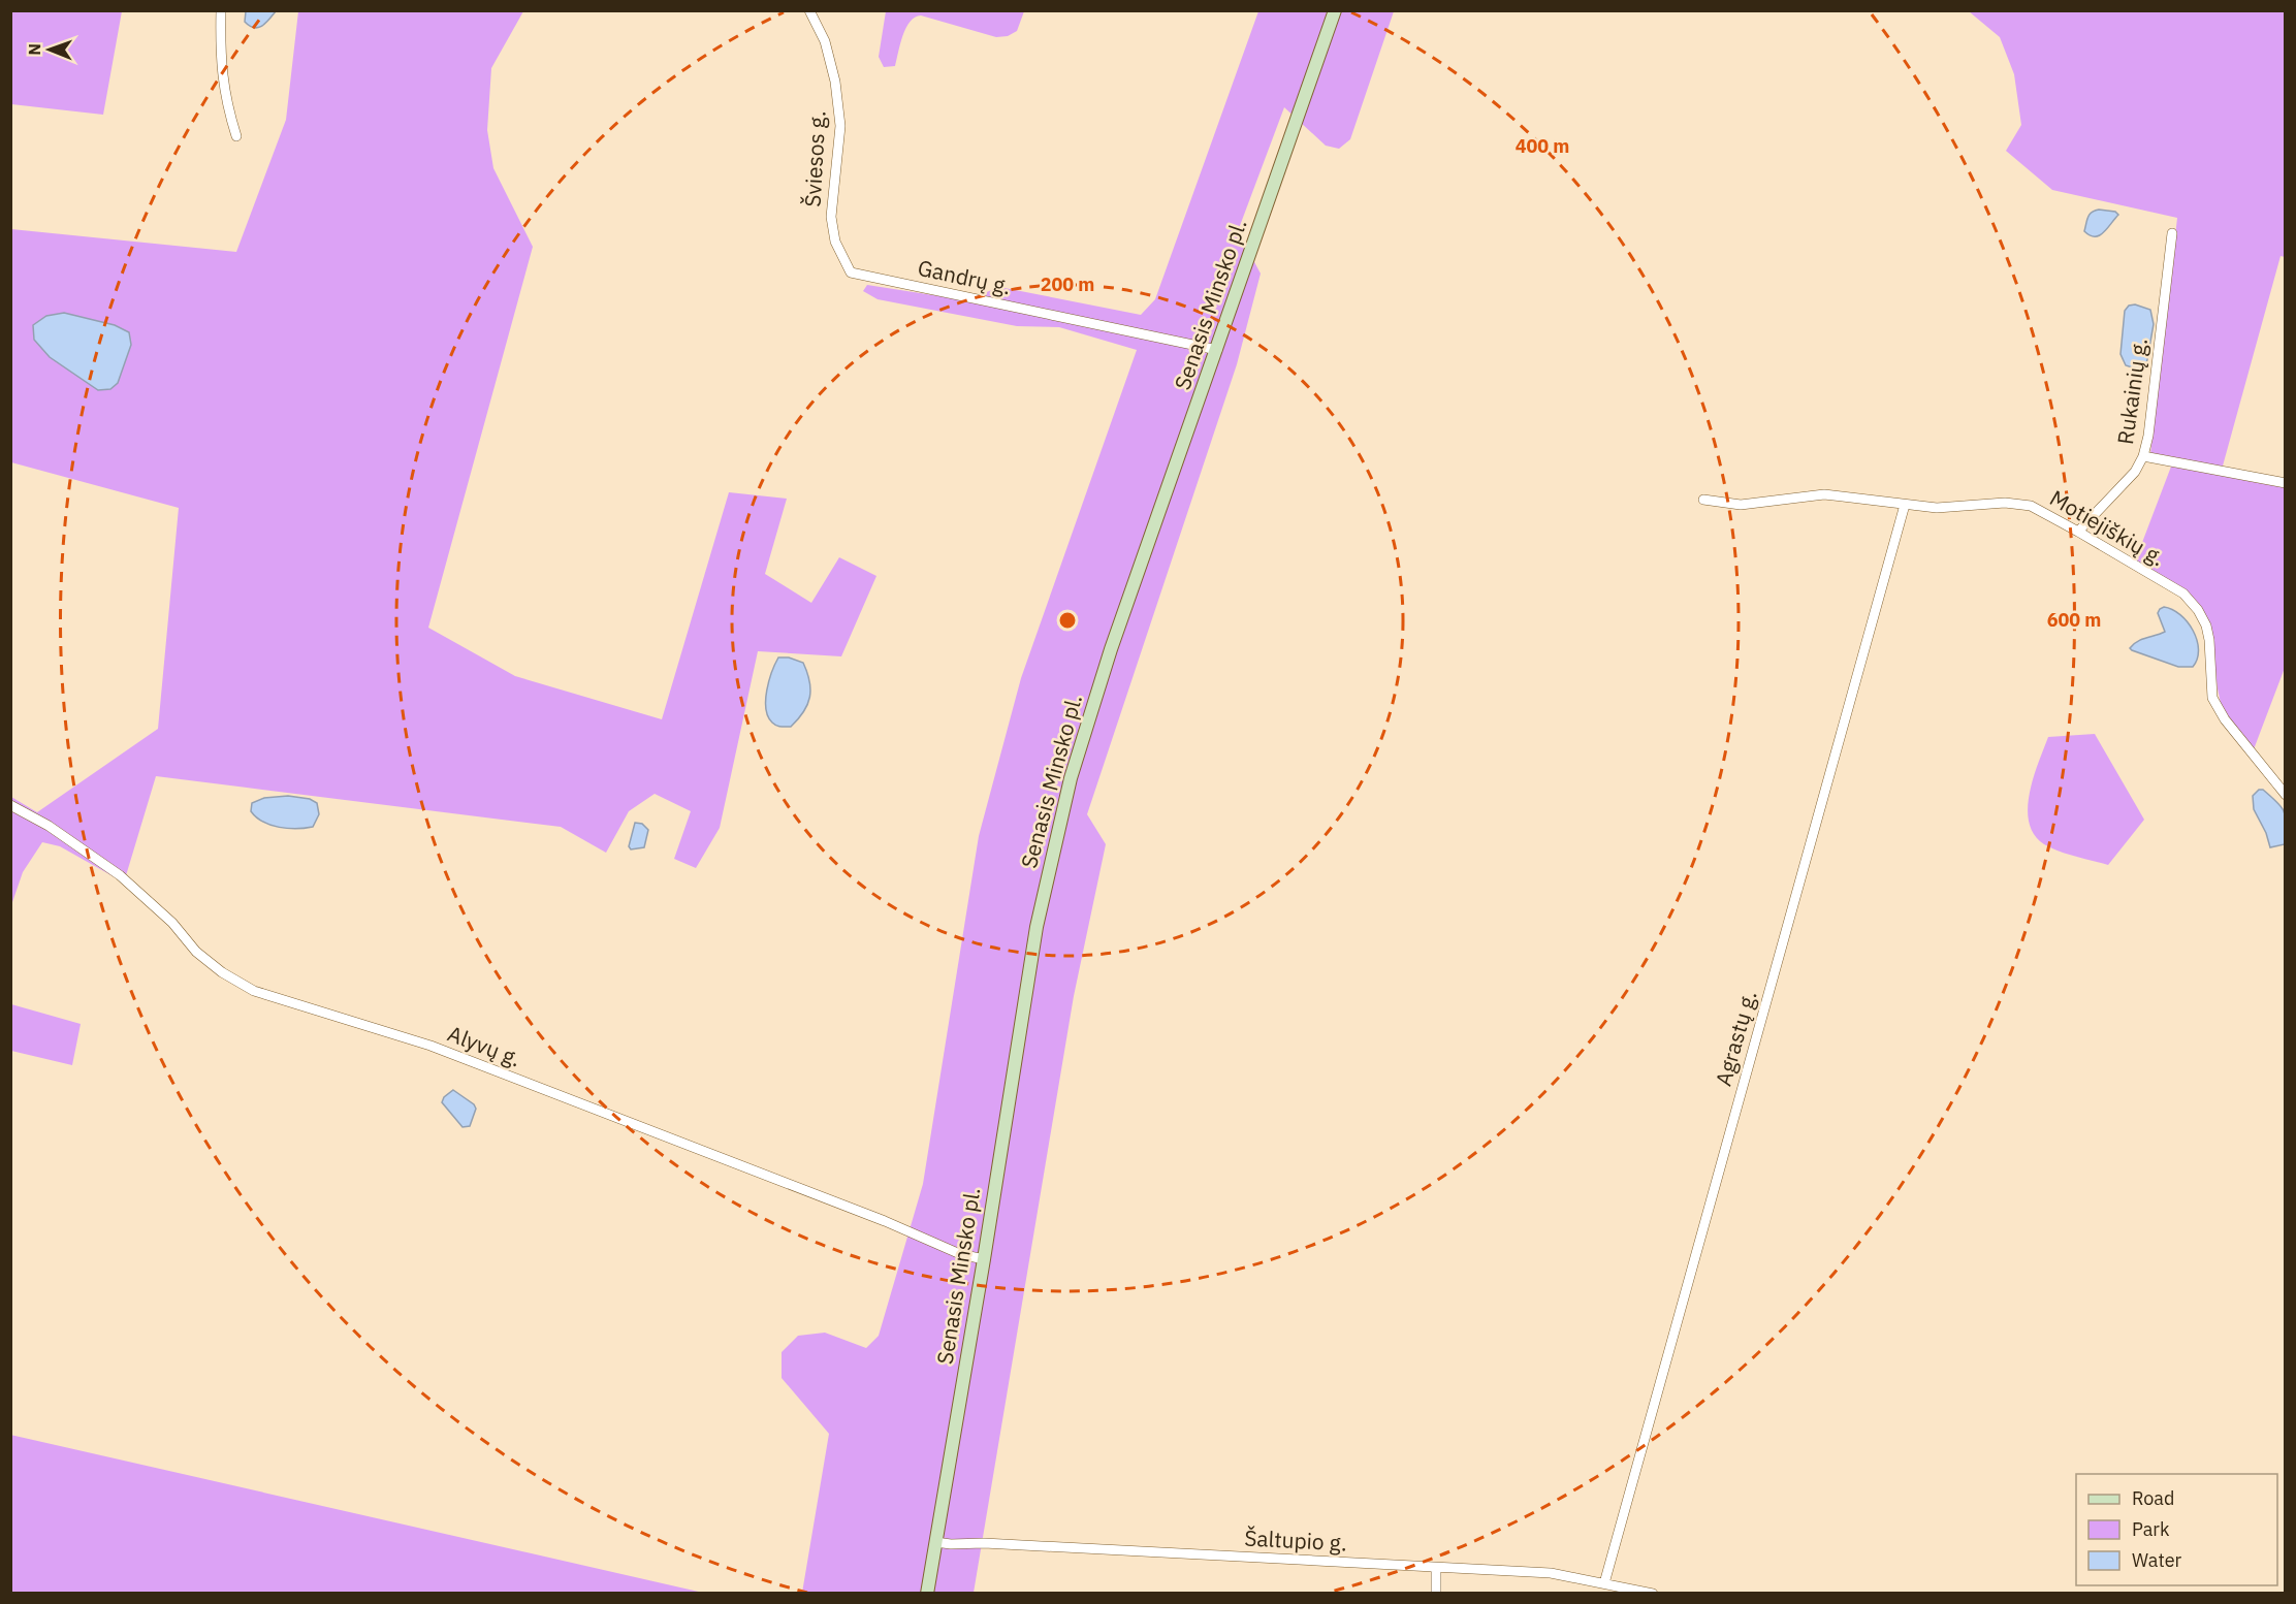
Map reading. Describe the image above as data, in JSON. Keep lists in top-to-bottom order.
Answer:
{
  "streets": {
    "main road": ["Senasis Minsko pl."],
    "street": [
      "Šviesos g.",
      "Gandrų g.",
      "Rukainių g.",
      "Motiejiškių g.",
      "Agrastų g.",
      "Alyvų g.",
      "Šaltupio g."
    ]
  },
  "crossings": [
    ["Šviesos g.", "Gandrų g."],
    ["Gandrų g.", "Senasis Minsko pl."],
    ["Senasis Minsko pl.", "Alyvų g."],
    ["Senasis Minsko pl.", "Šaltupio g."],
    ["Rukainių g.", "Motiejiškių g."],
    ["Motiejiškių g.", "Agrastų g."],
    ["Agrastų g.", "Šaltupio g."]
  ],
  "legend": ["Road", "Park", "Water"],
  "north": "left",
  "rings": ["400 m", "200 m", "600 m"]
}
